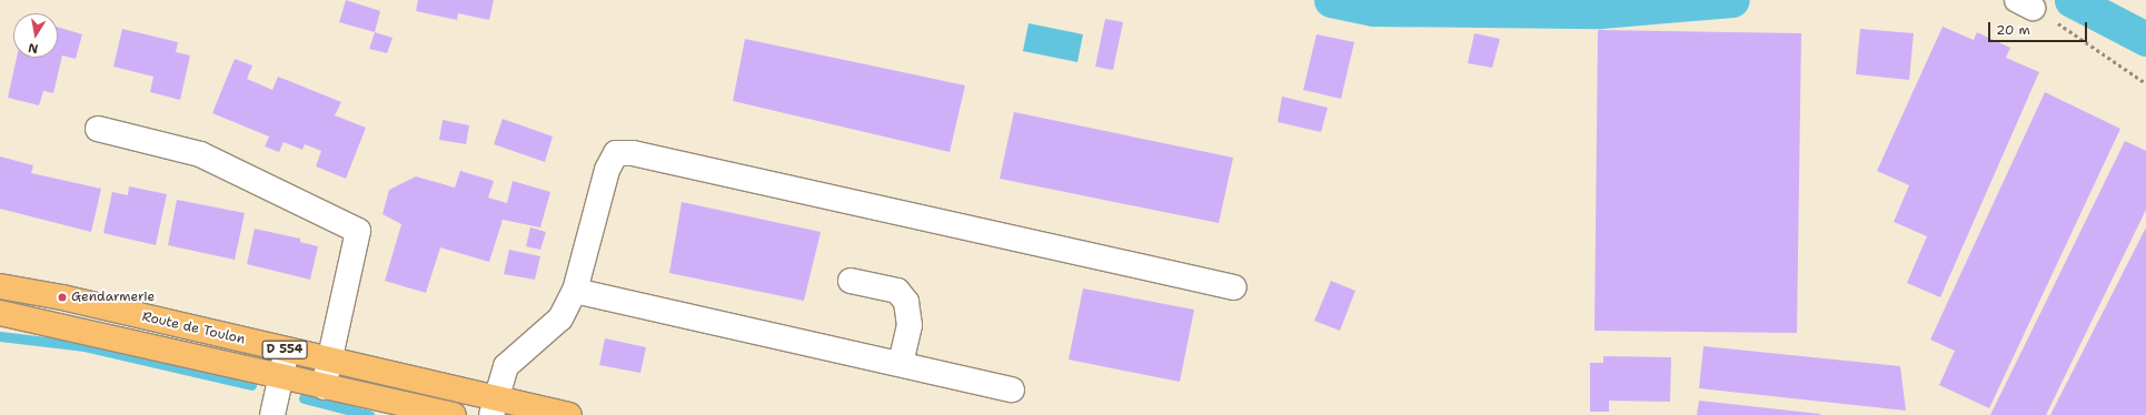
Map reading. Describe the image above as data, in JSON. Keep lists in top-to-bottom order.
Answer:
{
  "streets": {
    "main road": ["Route de Toulon", "D 554"]
  },
  "places": ["Gendarmerie"],
  "scale_bar": "20 m",
  "north": "bottom"
}
